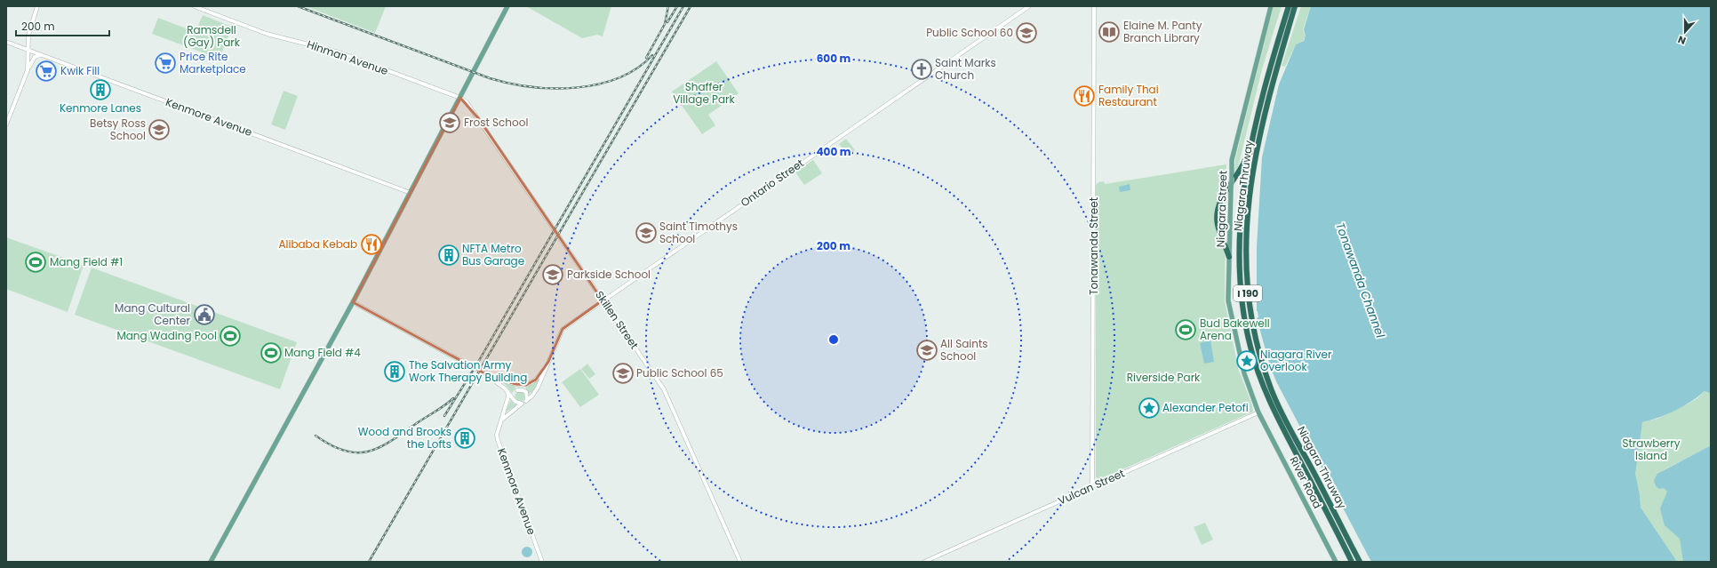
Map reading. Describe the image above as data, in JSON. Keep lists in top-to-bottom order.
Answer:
{
  "streets": {
    "highway": ["Niagara Thruway", "I 190"],
    "main road": ["Niagara Street", "River Road"],
    "street": [
      "Hinman Avenue",
      "Kenmore Avenue",
      "Ontario Street",
      "Tonawanda Street",
      "Skillen Street",
      "Vulcan Street"
    ]
  },
  "crossings": [
    ["Hinman Avenue", "Skillen Street"],
    ["Kenmore Avenue", "Ontario Street"],
    ["Ontario Street", "Skillen Street"],
    ["Niagara Street", "River Road"],
    ["Niagara Street", "Vulcan Street"],
    ["Tonawanda Street", "Vulcan Street"],
    ["River Road", "Vulcan Street"]
  ],
  "water": ["Tonawanda Channel"],
  "parks": [
    "Ramsdell (Gay) Park",
    "Shaffer Village Park",
    "Riverside Park",
    "Strawberry Island"
  ],
  "places": {
    "library": ["Elaine M. Panty Branch Library"],
    "school or university": [
      "Public School 60",
      "Frost School",
      "Betsy Ross School",
      "Saint Timothys School",
      "Parkside School",
      "All Saints School",
      "Public School 65"
    ],
    "supermarket": ["Price Rite Marketplace", "Kwik Fill"],
    "church": ["Saint Marks Church"],
    "building": [
      "Kenmore Lanes",
      "NFTA Metro Bus Garage",
      "The Salvation Army Work Therapy Building",
      "Wood and Brooks the Lofts"
    ],
    "restaurant": ["Family Thai Restaurant", "Alibaba Kebab"],
    "sports": [
      "Mang Field #1",
      "Bud Bakewell Arena",
      "Mang Wading Pool",
      "Mang Field #4"
    ],
    "public building": ["Mang Cultural Center"],
    "place": ["Niagara River Overlook", "Alexander Petofi"]
  },
  "scale_bar": "200 m",
  "north": "bottom",
  "rings": ["600 m", "400 m", "200 m"]
}
